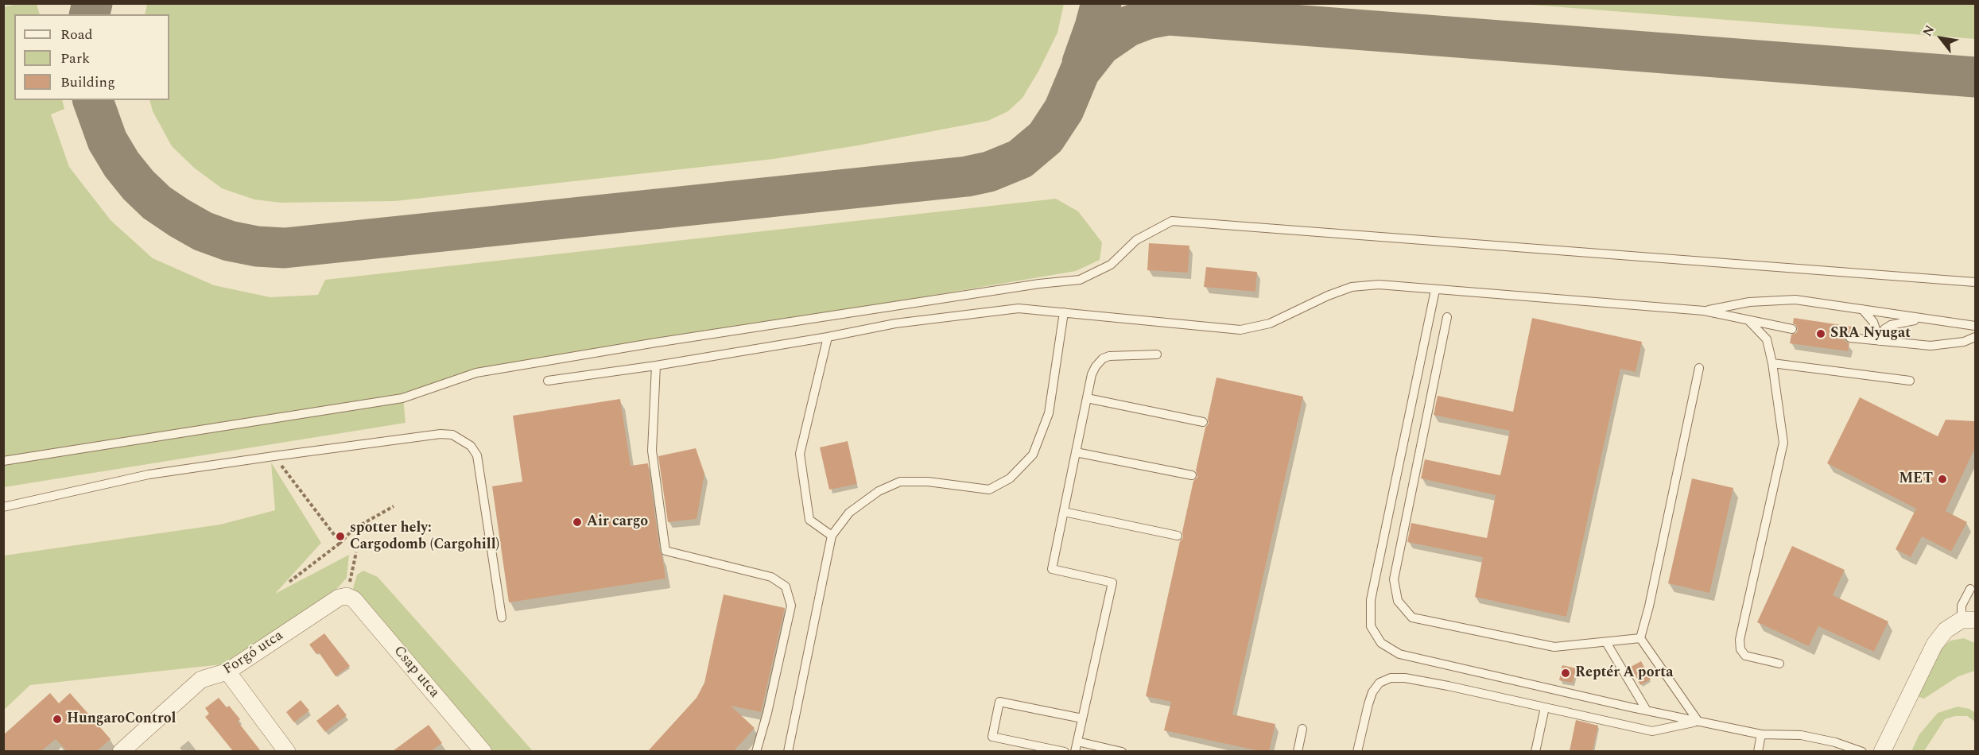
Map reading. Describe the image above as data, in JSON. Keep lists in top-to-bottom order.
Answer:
{
  "streets": {
    "street": ["Forgó utca", "Csap utca"]
  },
  "crossings": [
    ["Forgó utca", "Csap utca"]
  ],
  "places": [
    "SRA Nyugat",
    "MET",
    "Air cargo",
    "spotter hely: Cargodomb (Cargohill)",
    "Reptér A porta",
    "HungaroControl"
  ],
  "legend": ["Road", "Park", "Building"],
  "north": "top left"
}
